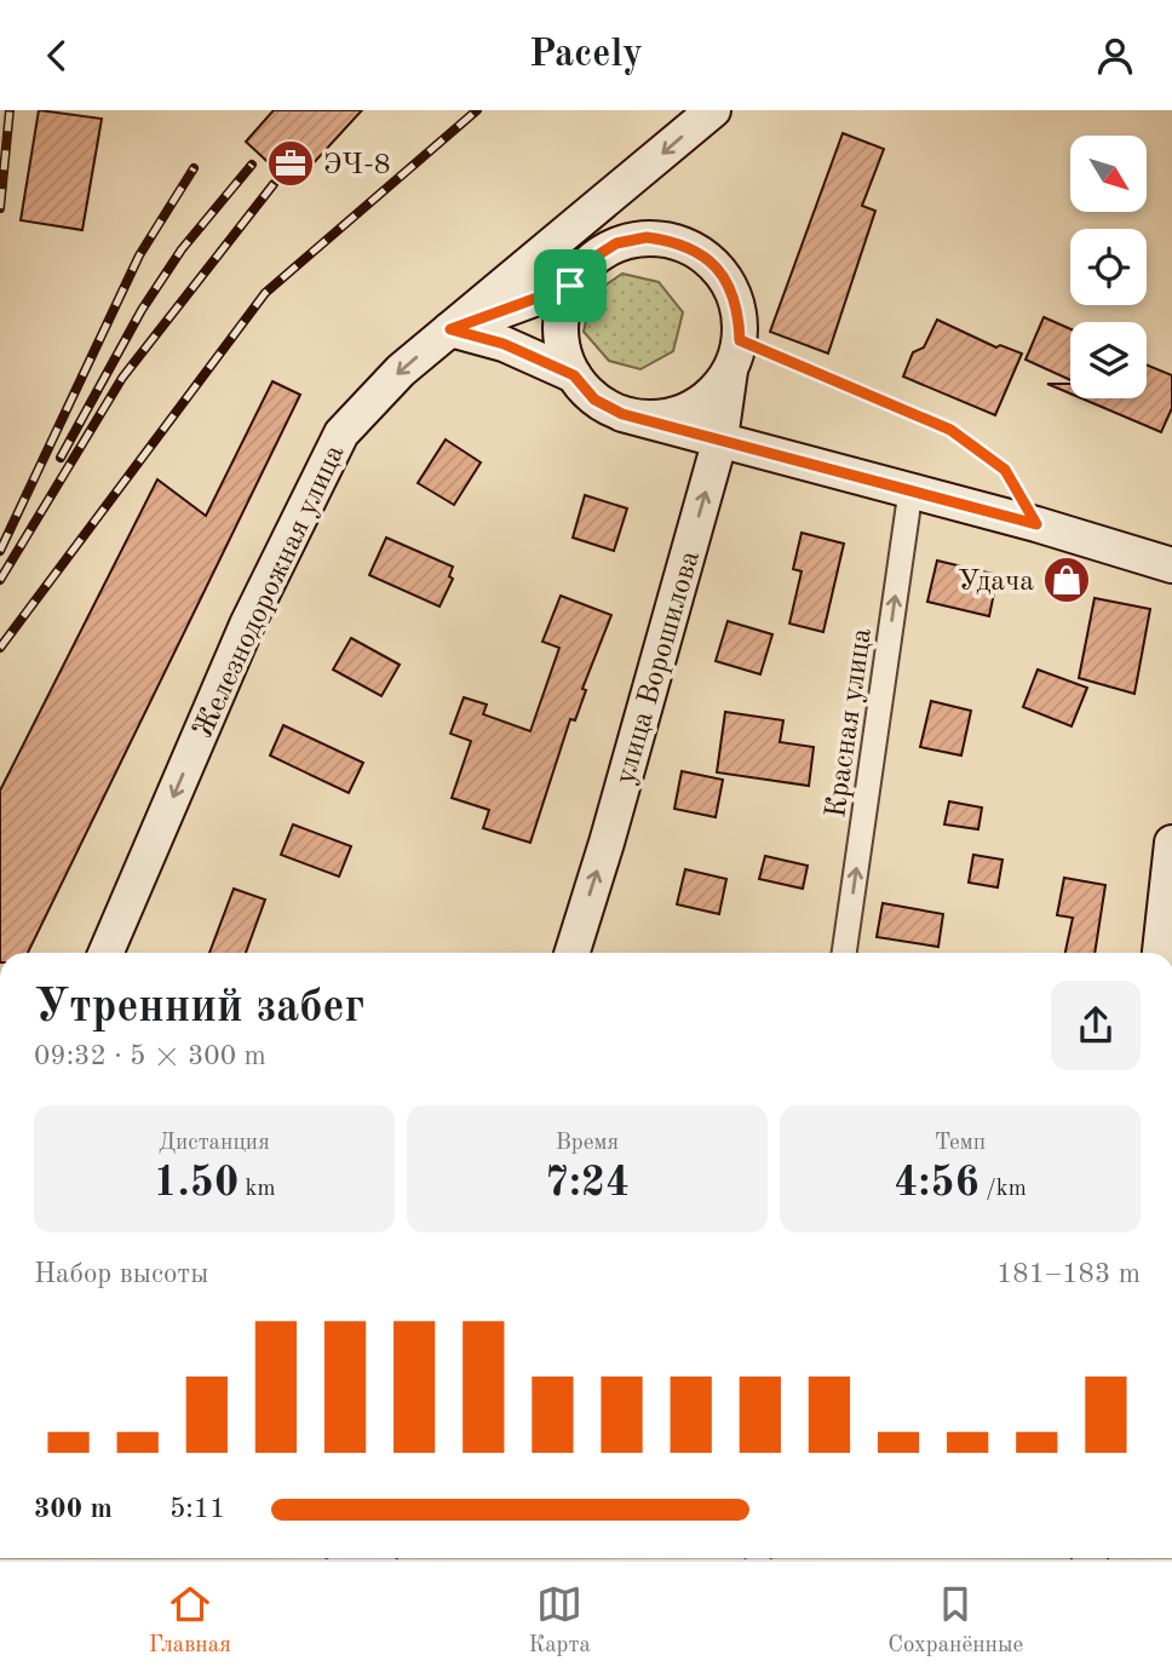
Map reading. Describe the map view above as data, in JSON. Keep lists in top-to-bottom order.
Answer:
{
  "streets": {
    "main road": ["Железнодорожная улица", "улица Ворошилова"],
    "street": ["Красная улица"]
  },
  "one_way": ["Железнодорожная улица", "улица Ворошилова", "Красная улица"],
  "places": {
    "office": ["ЭЧ-8"],
    "shop": ["Удача"]
  },
  "north": "bottom right",
  "page": {
    "header": "Pacely",
    "heading": ["Утренний забег", "09:32 · 5 × 300 m"],
    "stats": [
      ["Дистанция", "1.50 km"],
      ["Время", "7:24"],
      ["Темп", "4:56 /km"]
    ],
    "chart": ["Набор высоты", "181–183 m"],
    "list": [
      {
        "name": "300 m",
        "note": "5:11"
      }
    ],
    "tabs": ["Главная", "Карта", "Сохранённые"]
  }
}
